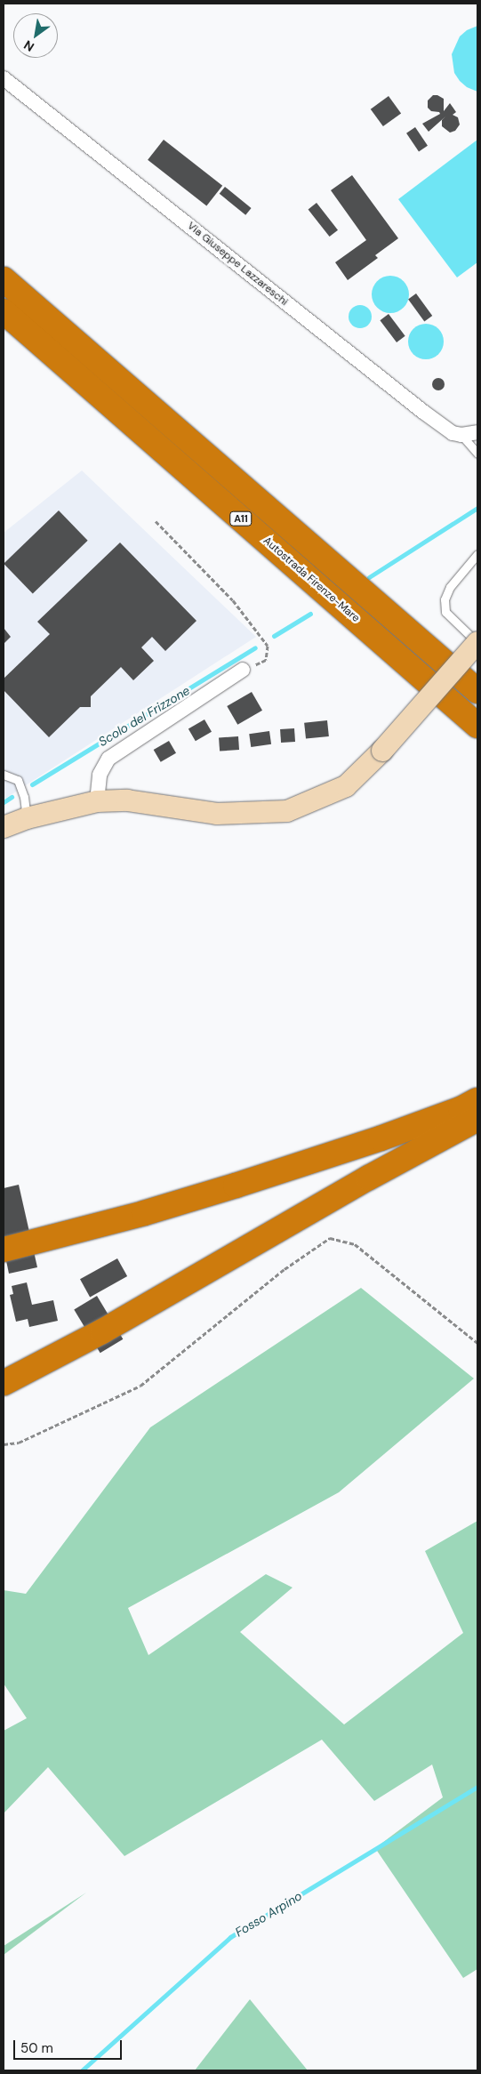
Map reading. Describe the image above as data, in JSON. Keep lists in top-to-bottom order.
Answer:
{
  "streets": {
    "highway": ["A11", "Autostrada Firenze-Mare"],
    "street": ["Via Giuseppe Lazzareschi"]
  },
  "water": ["Scolo del Frizzone", "Fosso Arpino"],
  "scale_bar": "50 m",
  "north": "bottom left"
}
